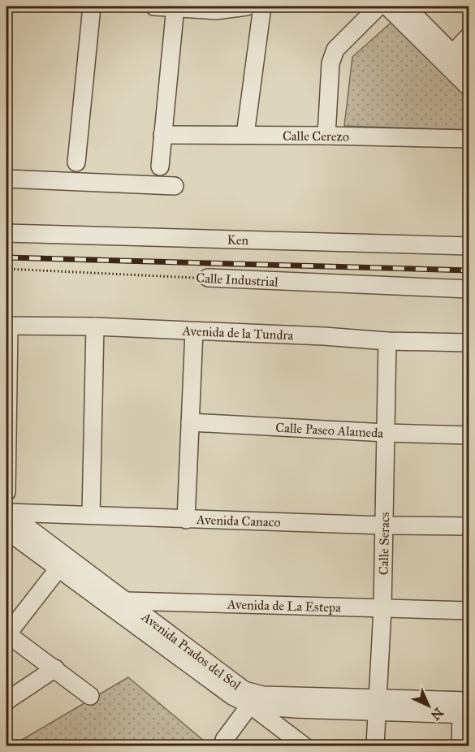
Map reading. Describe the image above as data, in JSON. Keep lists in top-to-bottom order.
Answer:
{
  "streets": {
    "street": [
      "Calle Cerezo",
      "Ken",
      "Calle Industrial",
      "Avenida de la Tundra",
      "Calle Paseo Alameda",
      "Avenida Canaco",
      "Calle Seracs",
      "Avenida de La Estepa",
      "Avenida Prados del Sol"
    ]
  },
  "crossings": [
    ["Avenida de la Tundra", "Calle Seracs"],
    ["Calle Paseo Alameda", "Calle Seracs"],
    ["Avenida Canaco", "Calle Seracs"],
    ["Avenida Canaco", "Avenida Prados del Sol"],
    ["Calle Seracs", "Avenida de La Estepa"],
    ["Calle Seracs", "Avenida Prados del Sol"],
    ["Avenida de La Estepa", "Avenida Prados del Sol"]
  ],
  "north": "bottom right"
}
